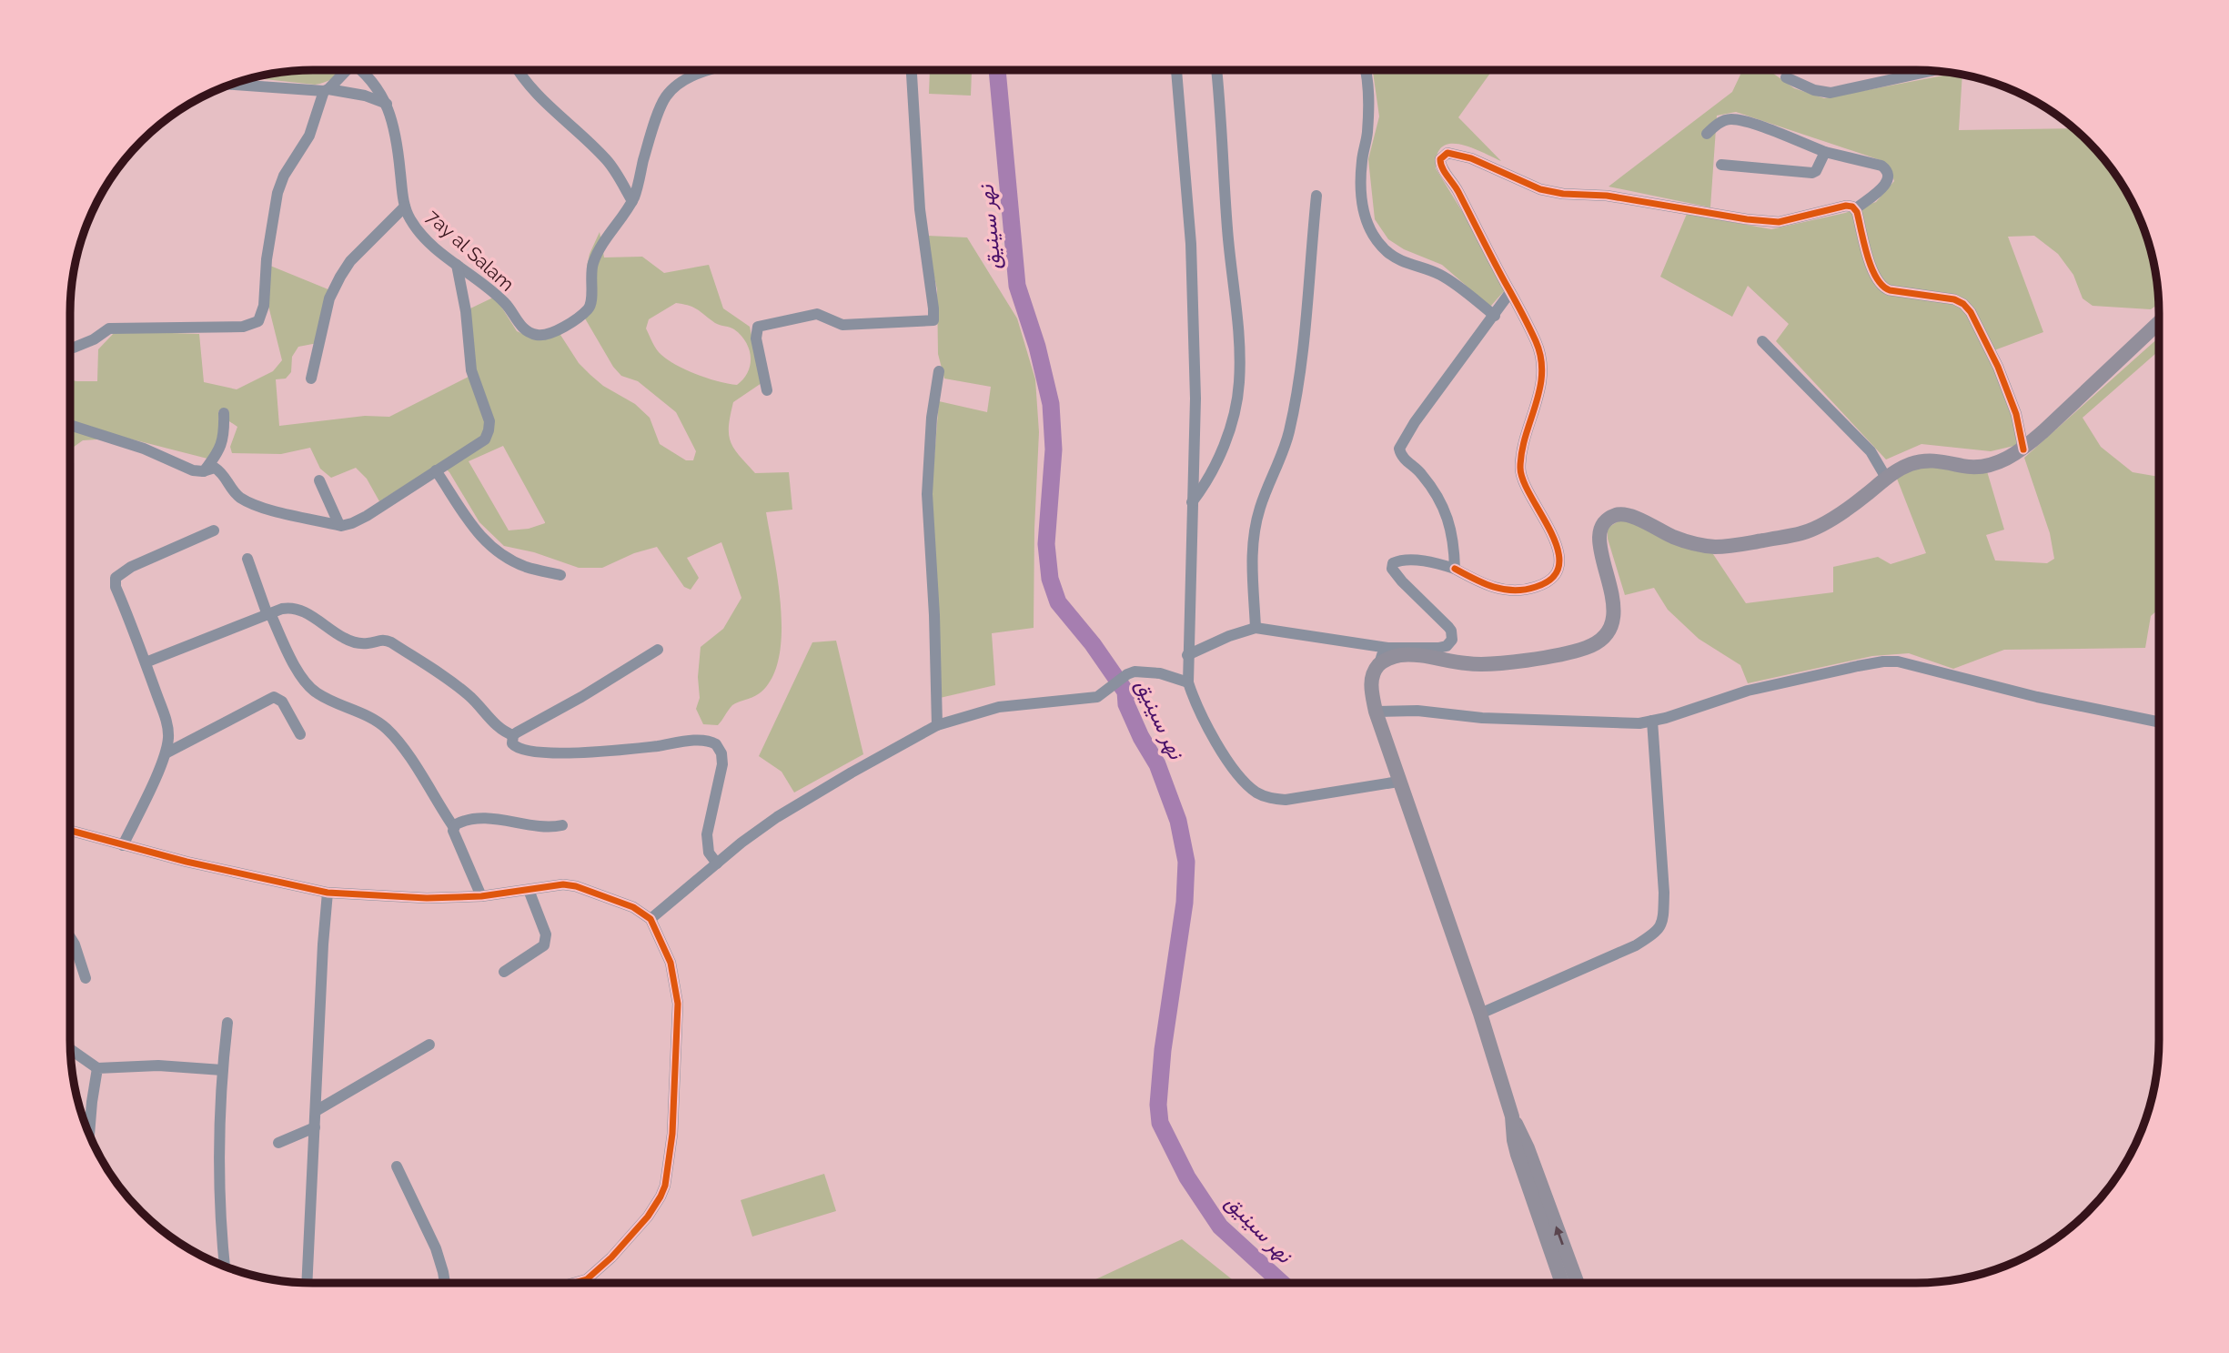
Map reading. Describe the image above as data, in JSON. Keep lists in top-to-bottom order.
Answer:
{
  "streets": {
    "street": ["7ay al Salam"]
  },
  "water": ["نهر سينيق"]
}
